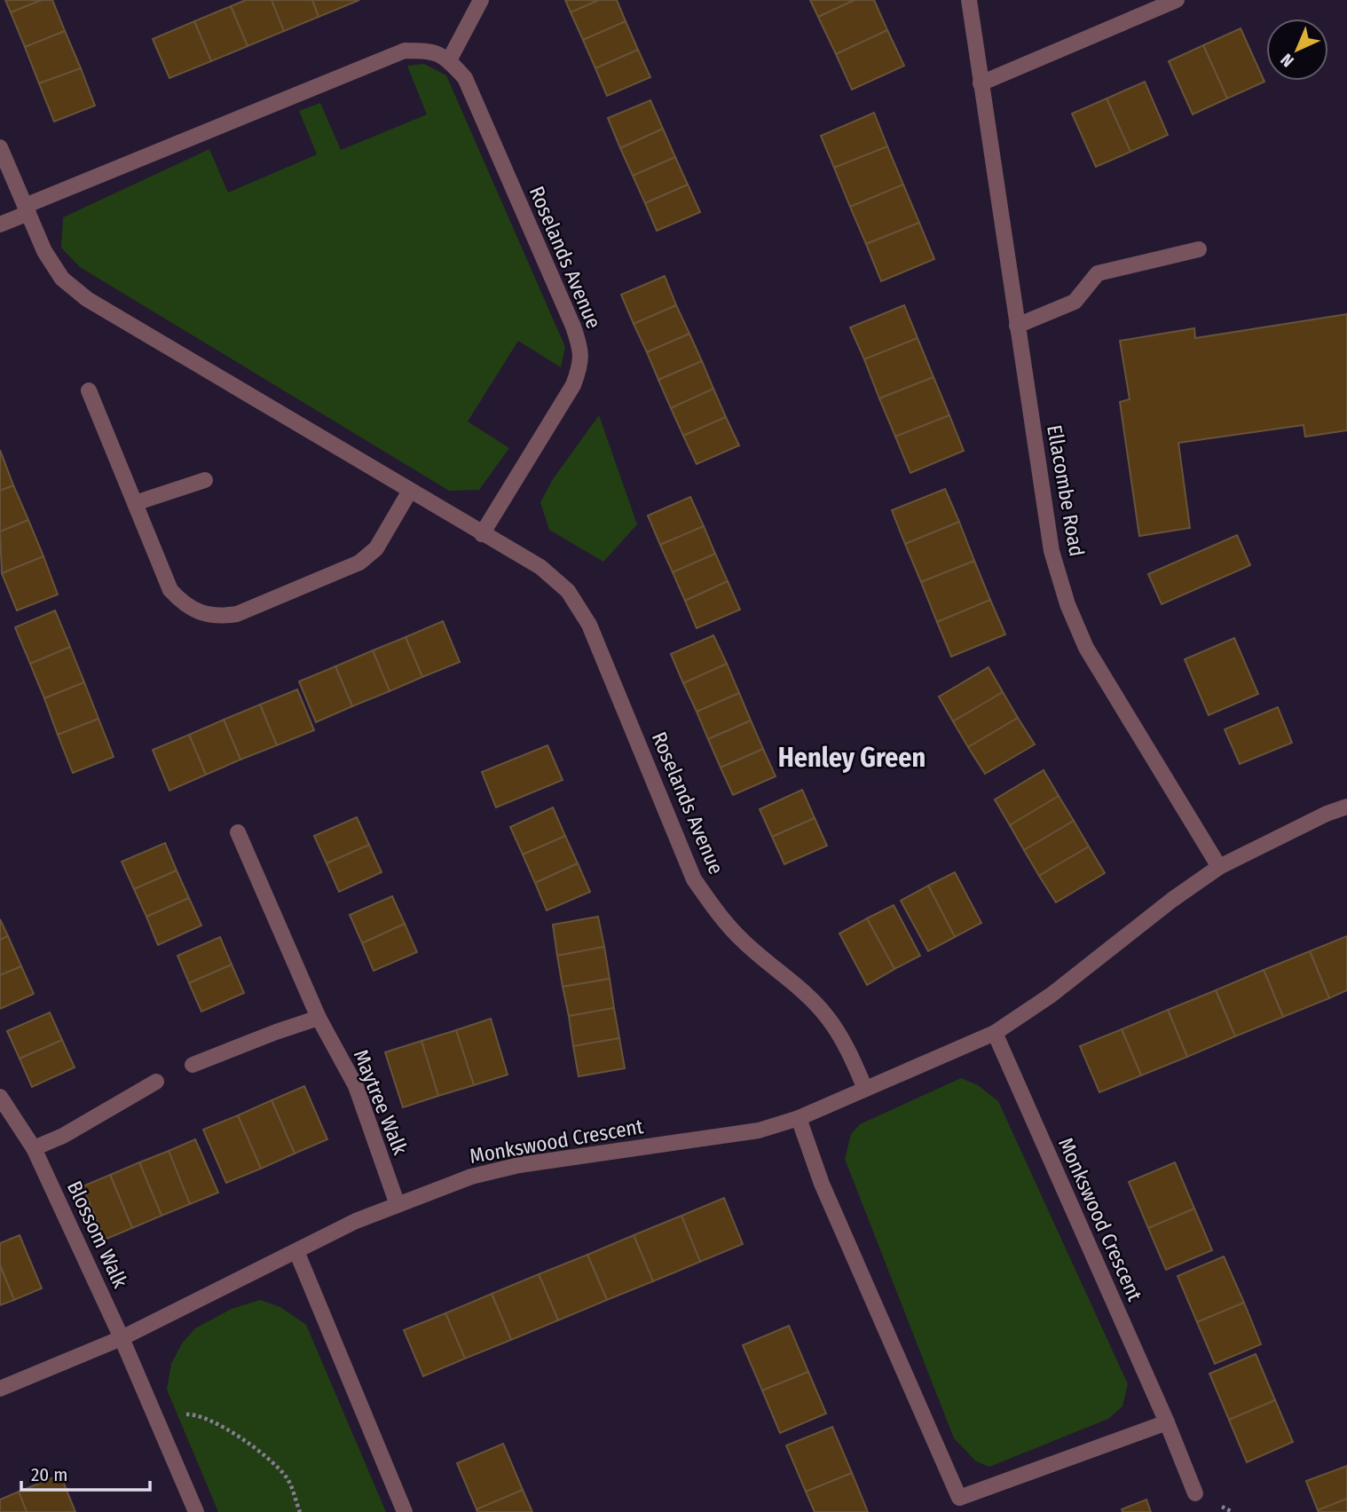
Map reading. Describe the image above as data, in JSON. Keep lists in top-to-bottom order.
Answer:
{
  "streets": {
    "street": [
      "Roselands Avenue",
      "Ellacombe Road",
      "Maytree Walk",
      "Monkswood Crescent",
      "Blossom Walk"
    ]
  },
  "crossings": [
    ["Roselands Avenue", "Monkswood Crescent"],
    ["Ellacombe Road", "Monkswood Crescent"],
    ["Maytree Walk", "Monkswood Crescent"],
    ["Monkswood Crescent", "Blossom Walk"]
  ],
  "districts": ["Henley Green"],
  "scale_bar": "20 m",
  "north": "bottom left"
}
